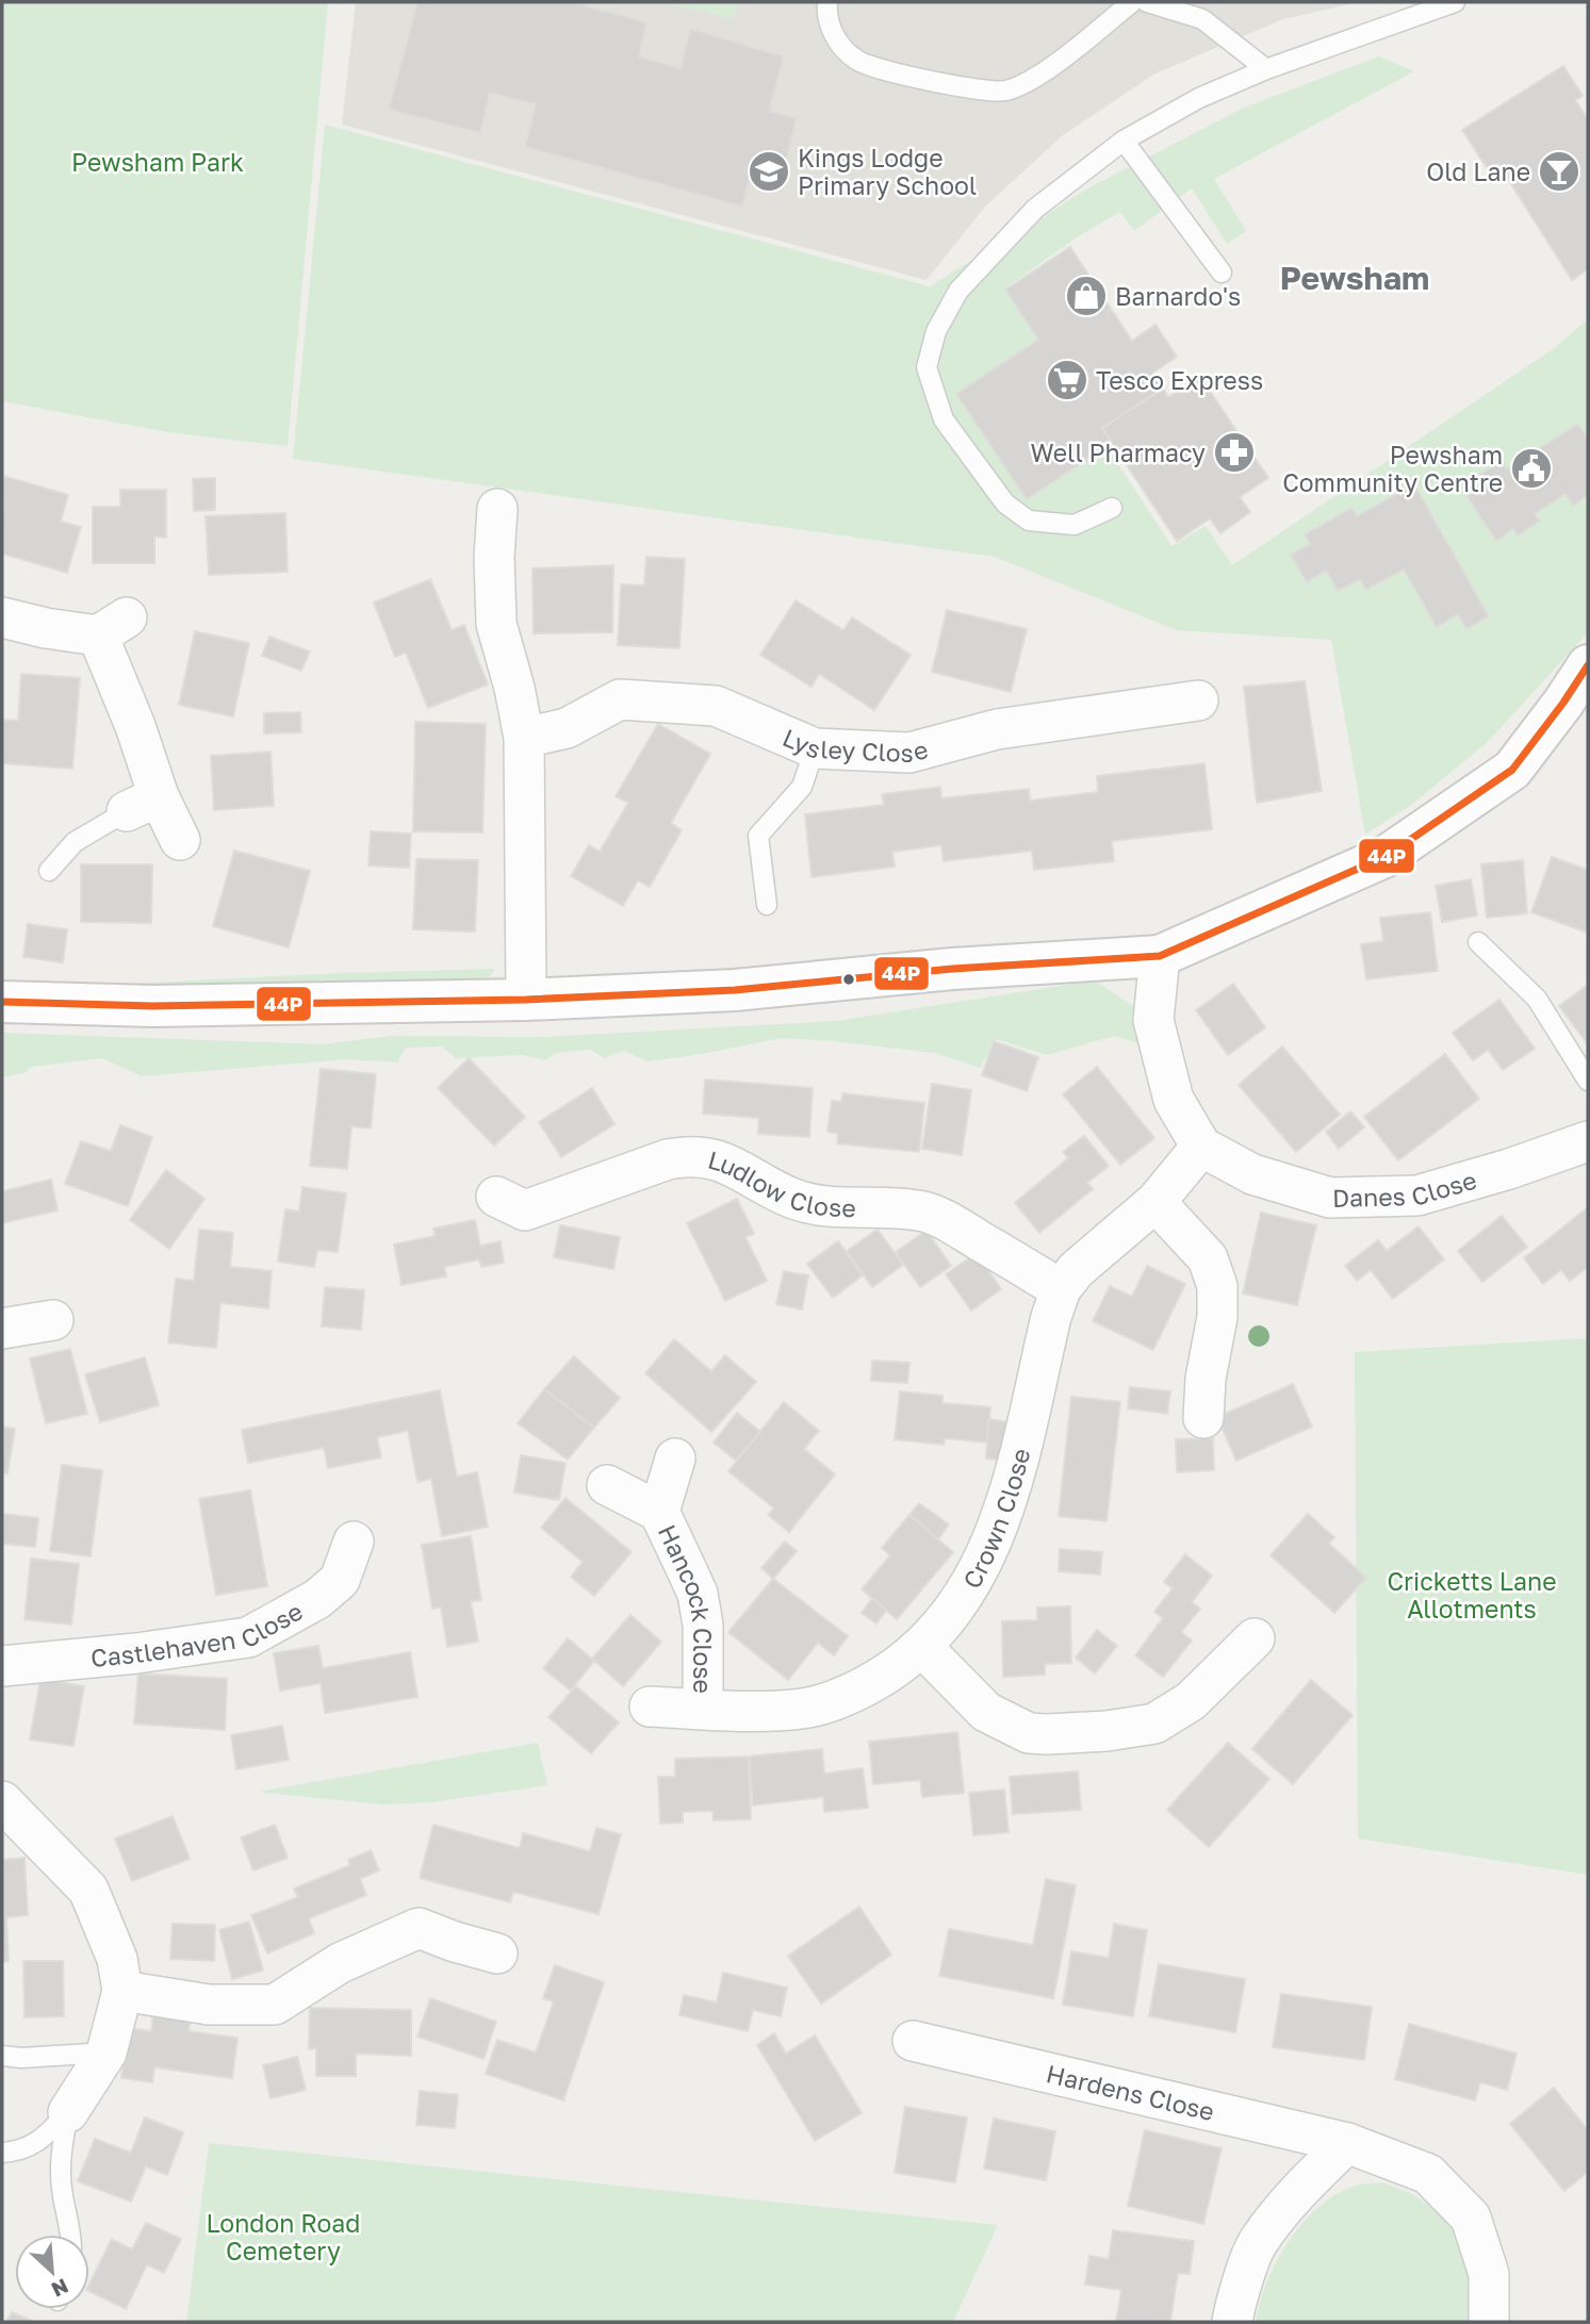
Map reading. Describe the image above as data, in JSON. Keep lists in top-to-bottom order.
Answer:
{
  "streets": {
    "street": [
      "Lysley Close",
      "Ludlow Close",
      "Danes Close",
      "Crown Close",
      "Hancock Close",
      "Castlehaven Close",
      "Hardens Close"
    ]
  },
  "crossings": [
    ["Ludlow Close", "Crown Close"],
    ["Danes Close", "Crown Close"],
    ["Crown Close", "Hancock Close"]
  ],
  "districts": ["Pewsham"],
  "parks": ["Pewsham Park", "Cricketts Lane Allotments", "London Road Cemetery"],
  "places": {
    "school or university": ["Kings Lodge Primary School"],
    "bar": ["Old Lane"],
    "shop": ["Barnardo's"],
    "supermarket": ["Tesco Express"],
    "pharmacy": ["Well Pharmacy"],
    "public building": ["Pewsham Community Centre"]
  },
  "lines": ["transit line 44P"],
  "north": "bottom right"
}
